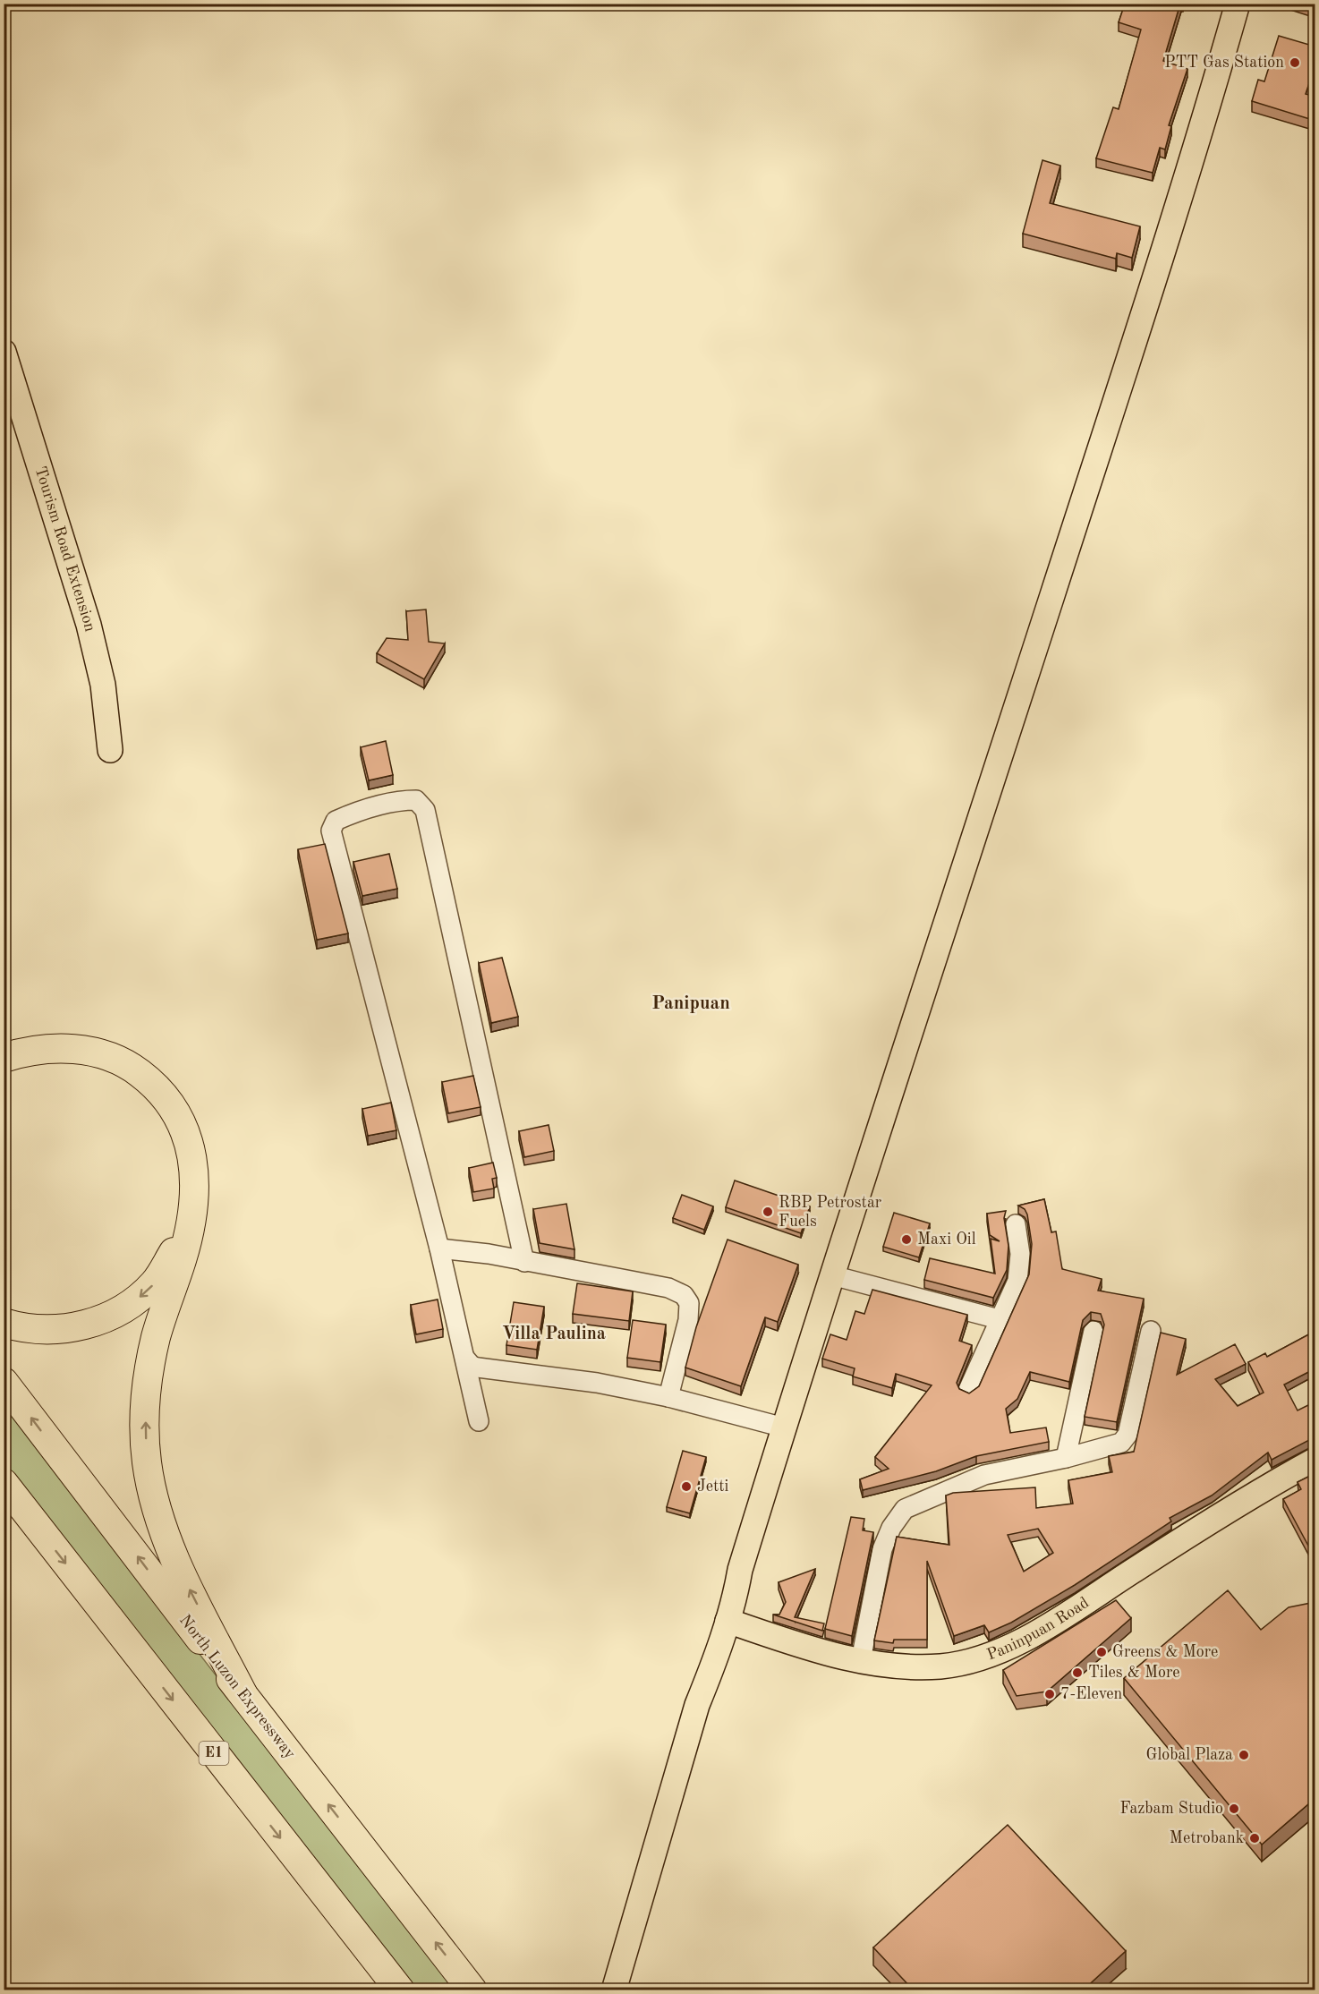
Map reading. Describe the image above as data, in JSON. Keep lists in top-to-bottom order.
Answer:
{
  "streets": {
    "highway": ["North Luzon Expressway", "E1"],
    "main road": ["Tourism Road Extension", "Paninpuan Road"]
  },
  "districts": ["Panipuan", "Villa Paulina"],
  "places": [
    "PTT Gas Station",
    "RBP Petrostar Fuels",
    "Maxi Oil",
    "Jetti",
    "Greens & More",
    "Tiles & More",
    "7-Eleven",
    "Global Plaza",
    "Fazbam Studio",
    "Metrobank"
  ]
}
